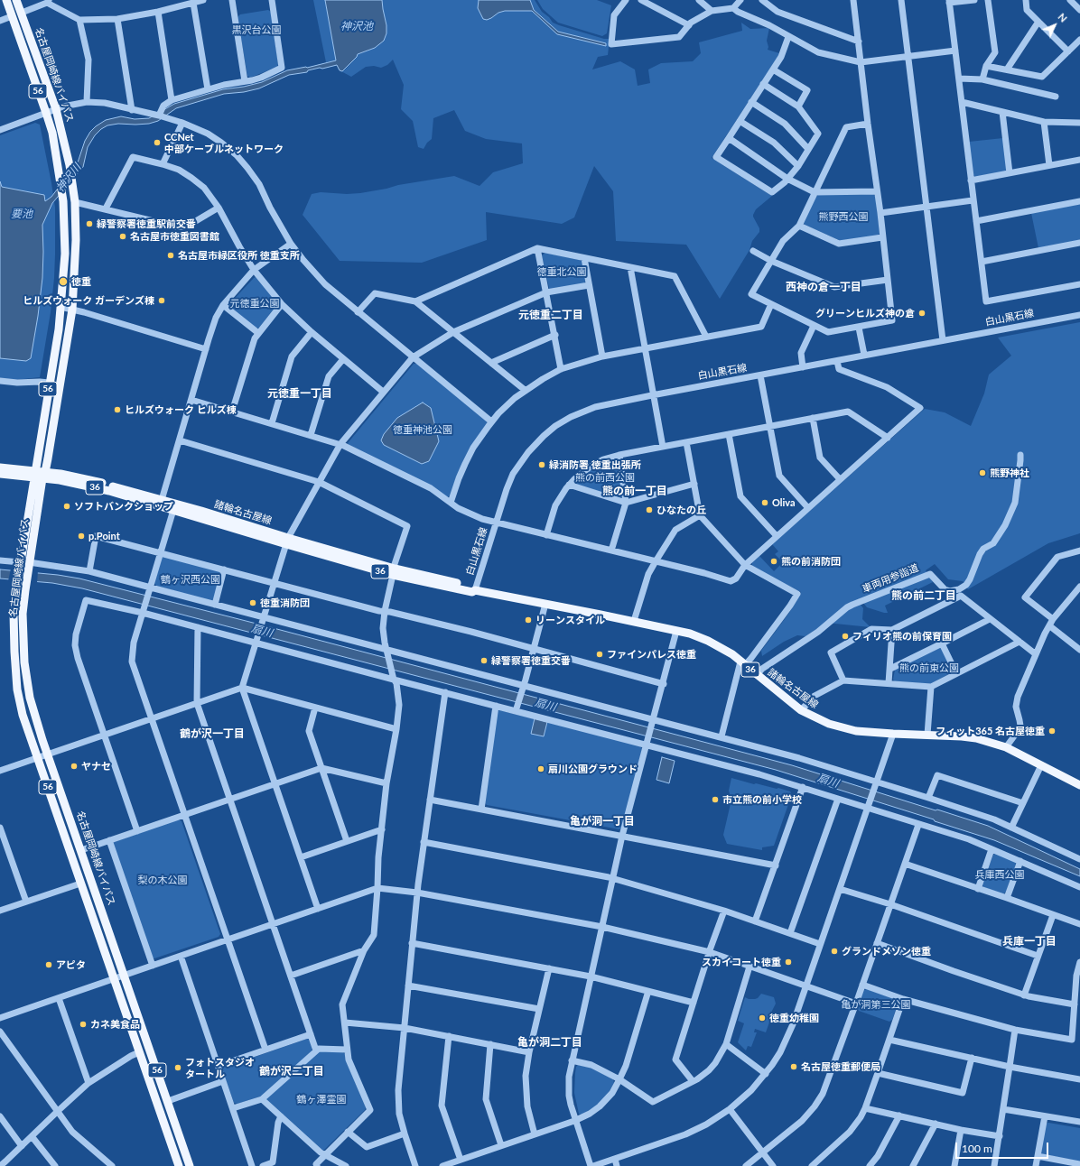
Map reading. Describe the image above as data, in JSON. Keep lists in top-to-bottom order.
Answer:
{
  "streets": {
    "main road": [
      "名古屋岡崎線バイパス",
      "56",
      "36",
      "諸輪名古屋線"
    ],
    "street": ["白山黒石線", "車両用参詣道"]
  },
  "crossings": [
    ["名古屋岡崎線バイパス", "諸輪名古屋線"],
    ["白山黒石線", "諸輪名古屋線"],
    ["諸輪名古屋線", "車両用参詣道"]
  ],
  "districts": [
    "西神の倉一丁目",
    "元徳重二丁目",
    "元徳重一丁目",
    "熊の前一丁目",
    "熊の前二丁目",
    "鶴が沢一丁目",
    "亀が洞一丁目",
    "兵庫一丁目",
    "亀が洞二丁目",
    "鶴が沢二丁目"
  ],
  "water": [
    "神沢池",
    "神沢川",
    "要池",
    "扇川"
  ],
  "parks": [
    "黒沢台公園",
    "熊野西公園",
    "徳重北公園",
    "元徳重公園",
    "徳重神池公園",
    "熊の前西公園",
    "鶴ヶ沢西公園",
    "熊の前東公園",
    "兵庫西公園",
    "梨の木公園",
    "亀が洞第三公園",
    "鶴ヶ澤霊園"
  ],
  "places": [
    "CCNet 中部ケーブルネットワーク",
    "緑警察署徳重駅前交番",
    "名古屋市徳重図書館",
    "名古屋市緑区役所 徳重支所",
    "徳重",
    "ヒルズウォーク ガーデンズ棟",
    "グリーンヒルズ神の倉",
    "ヒルズウォーク ヒルズ棟",
    "緑消防署 徳重出張所",
    "熊野神社",
    "Oliva",
    "ソフトバンクショップ",
    "ひなたの丘",
    "p.Point",
    "熊の前消防団",
    "徳重消防団",
    "リーンスタイル",
    "フィリオ熊の前保育園",
    "ファインパレス徳重",
    "緑警察署徳重交番",
    "フィット365 名古屋徳重",
    "ヤナセ",
    "扇川公園グラウンド",
    "市立熊の前小学校",
    "グランドメゾン徳重",
    "スカイコート徳重",
    "アピタ",
    "徳重幼稚園",
    "カネ美食品",
    "名古屋徳重郵便局",
    "フォトスタジオ タートル"
  ],
  "scale_bar": "100 m",
  "north": "top right"
}
